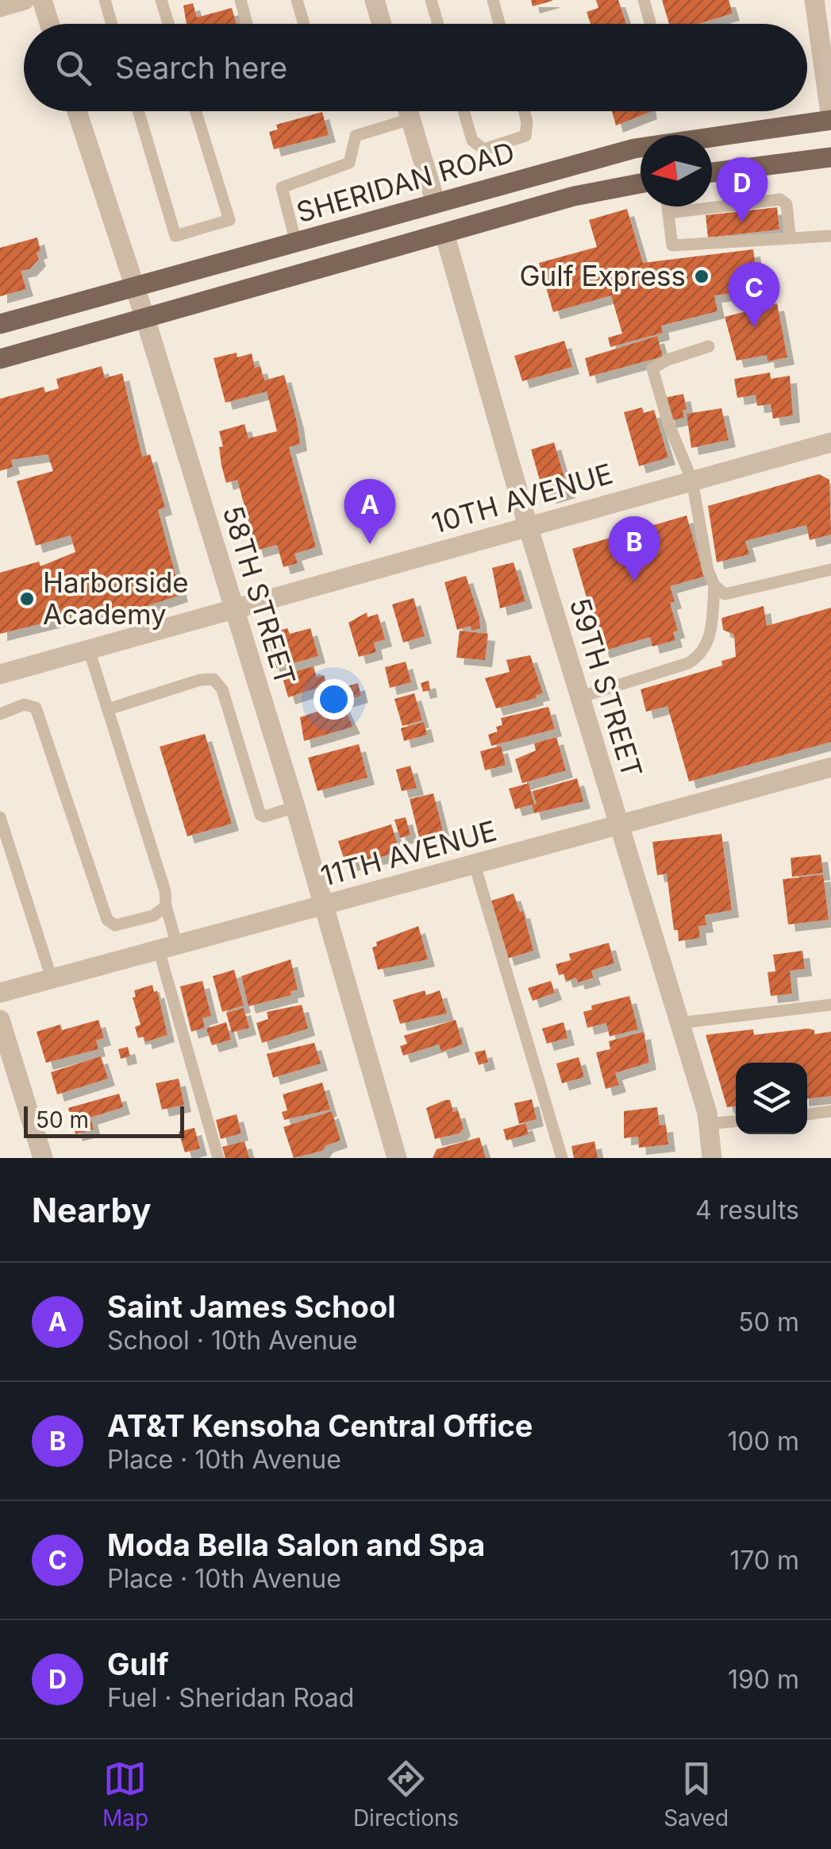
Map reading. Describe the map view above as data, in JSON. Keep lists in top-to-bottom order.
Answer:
{
  "streets": {
    "main road": ["SHERIDAN ROAD"],
    "street": [
      "10TH AVENUE",
      "58TH STREET",
      "59TH STREET",
      "11TH AVENUE"
    ]
  },
  "crossings": [
    ["SHERIDAN ROAD", "58TH STREET"],
    ["10TH AVENUE", "58TH STREET"],
    ["10TH AVENUE", "59TH STREET"],
    ["58TH STREET", "11TH AVENUE"],
    ["59TH STREET", "11TH AVENUE"]
  ],
  "places": ["Gulf Express", "Harborside Academy"],
  "scale_bar": "50 m",
  "north": "left",
  "page": {
    "search": "Search here",
    "pins": [
      "D",
      "C",
      "A",
      "B"
    ],
    "scale": "50 m",
    "heading": ["Nearby", "4 results"],
    "list": [
      {
        "mark": "A",
        "name": "Saint James School",
        "note": "School · 10th Avenue",
        "value": "50 m"
      },
      {
        "mark": "B",
        "name": "AT&T Kensoha Central Office",
        "note": "Place · 10th Avenue",
        "value": "100 m"
      },
      {
        "mark": "C",
        "name": "Moda Bella Salon and Spa",
        "note": "Place · 10th Avenue",
        "value": "170 m"
      },
      {
        "mark": "D",
        "name": "Gulf",
        "note": "Fuel · Sheridan Road",
        "value": "190 m"
      }
    ],
    "nav": ["Map", "Directions", "Saved"]
  }
}
